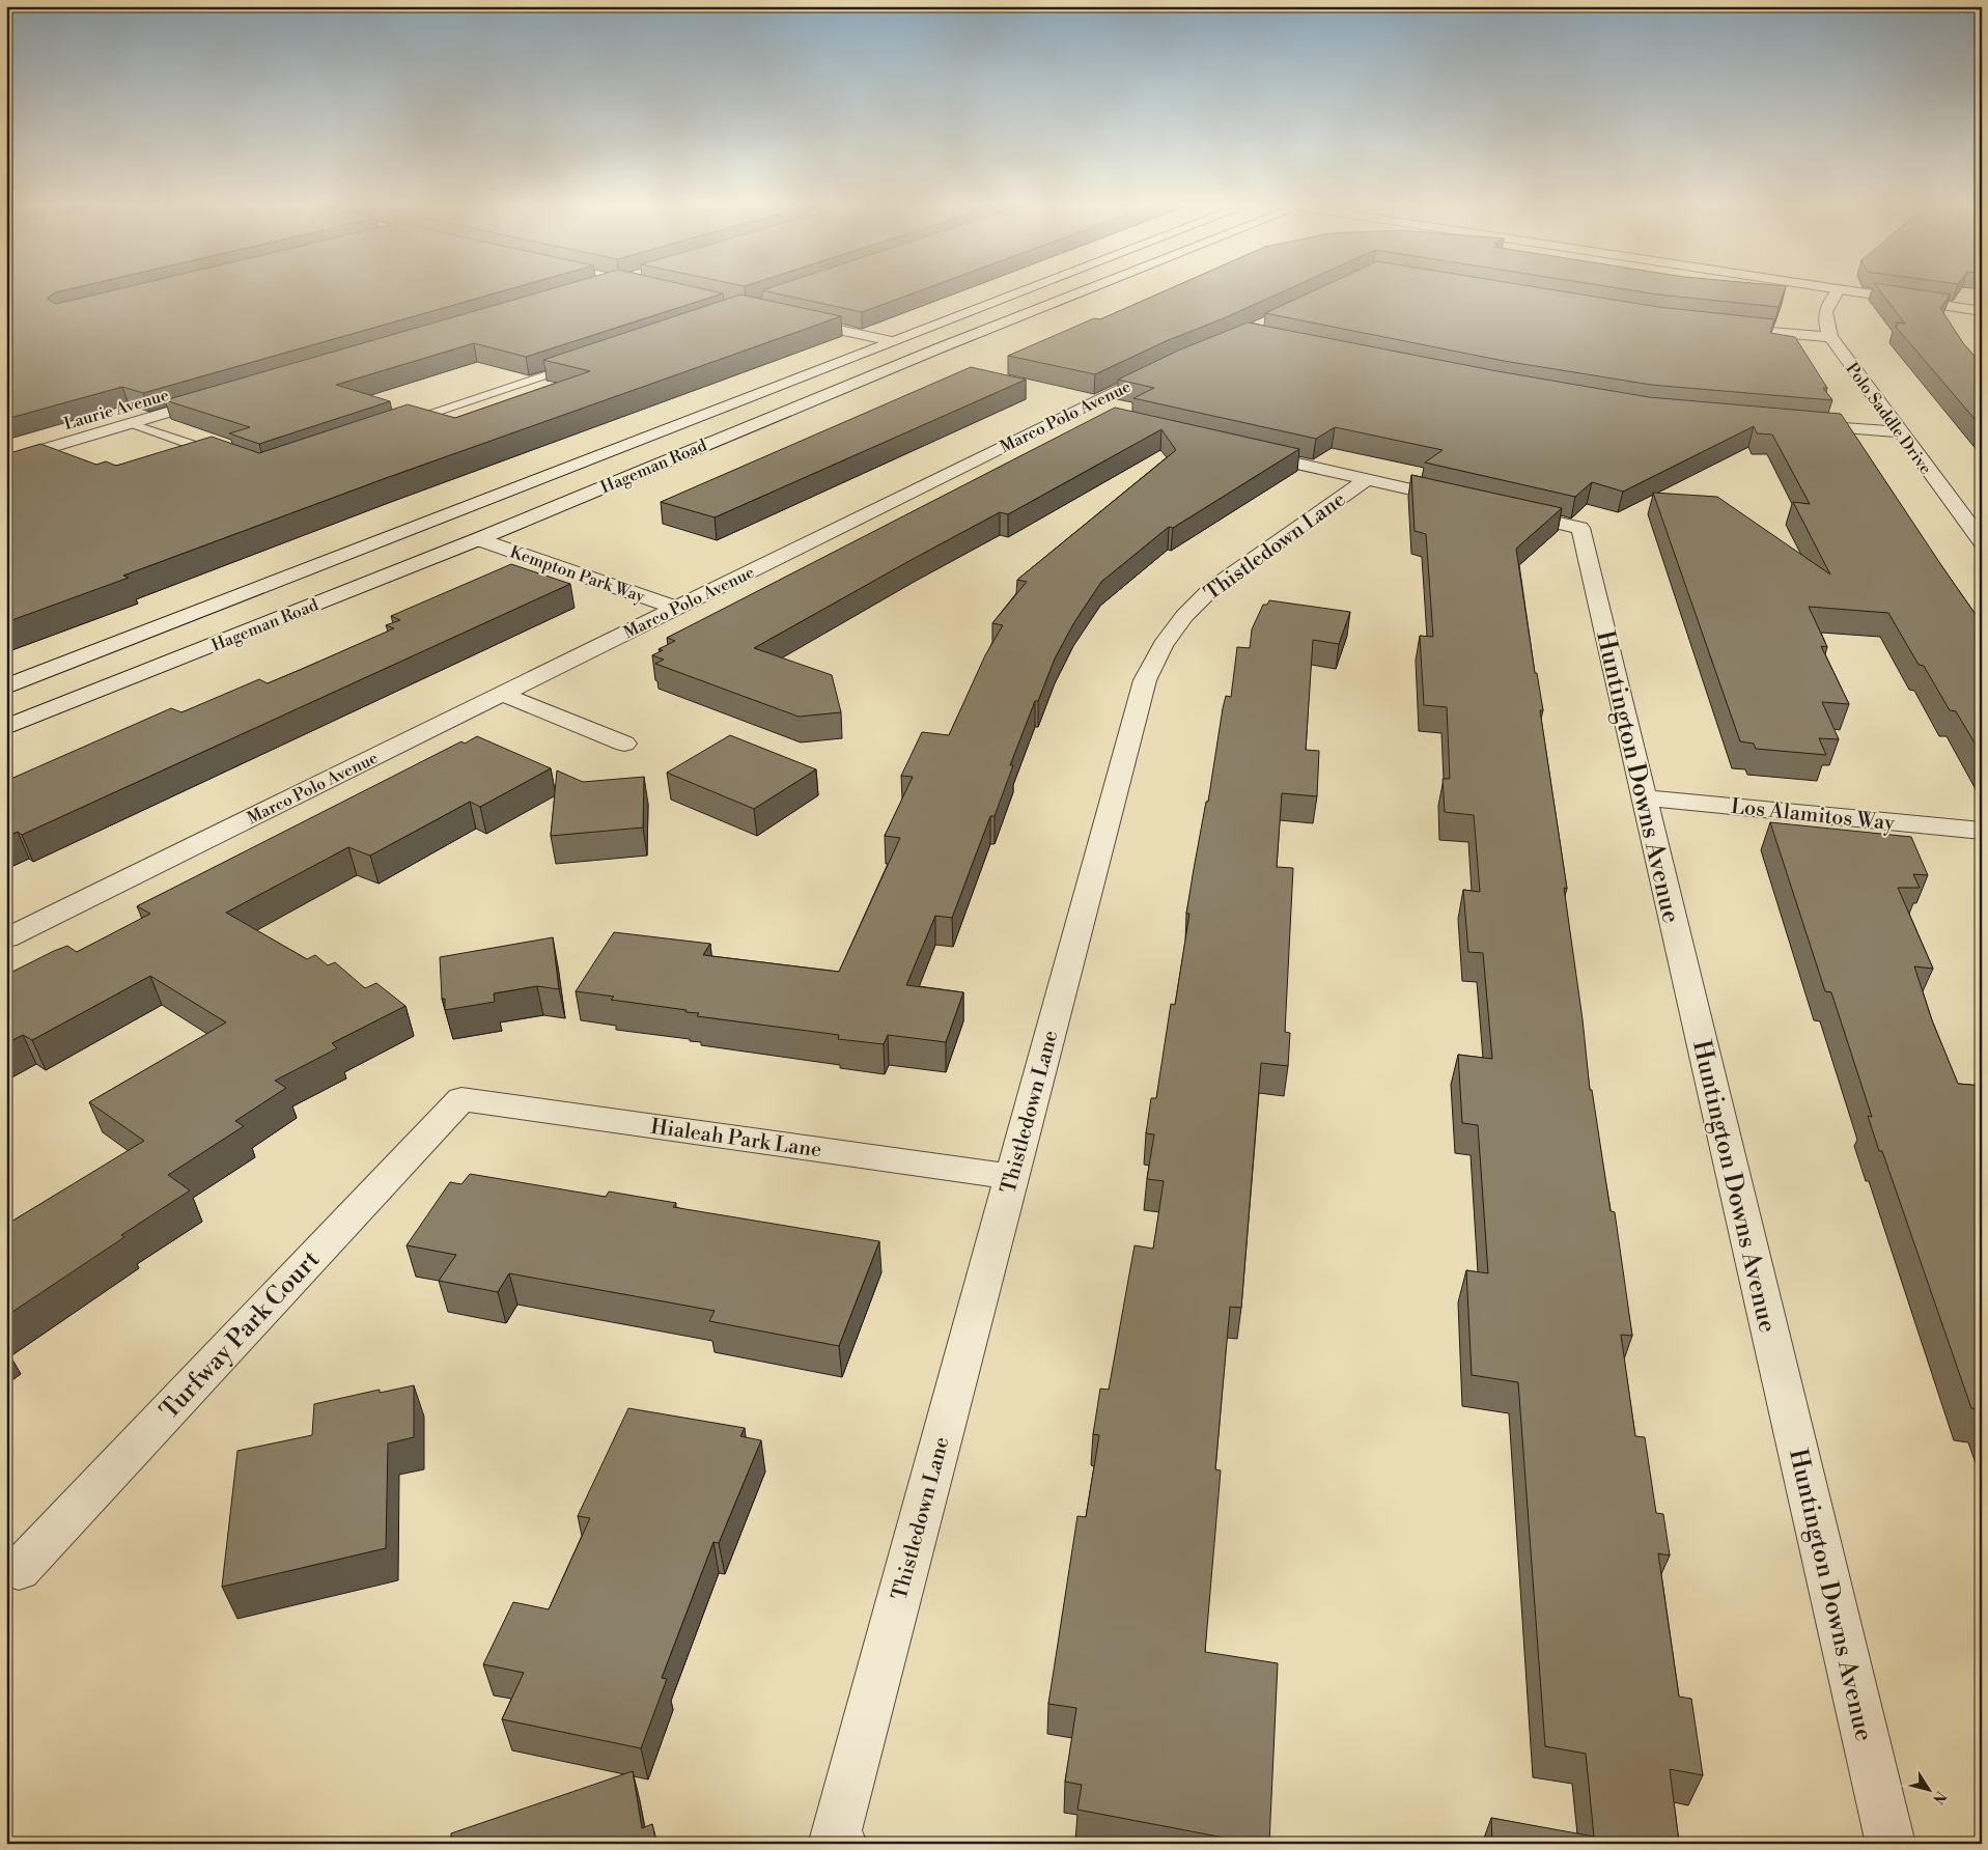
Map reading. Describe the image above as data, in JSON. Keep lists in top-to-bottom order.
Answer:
{
  "streets": {
    "street": [
      "Laurie Avenue",
      "Marco Polo Avenue",
      "Polo Saddle Drive",
      "Hageman Road",
      "Thistledown Lane",
      "Kempton Park Way",
      "Huntington Downs Avenue",
      "Los Alamitos Way",
      "Hialeah Park Lane",
      "Turfway Park Court"
    ]
  },
  "crossings": [
    ["Marco Polo Avenue", "Kempton Park Way"],
    ["Hageman Road", "Kempton Park Way"],
    ["Thistledown Lane", "Hialeah Park Lane"],
    ["Huntington Downs Avenue", "Los Alamitos Way"],
    ["Hialeah Park Lane", "Turfway Park Court"]
  ],
  "north": "bottom right"
}
